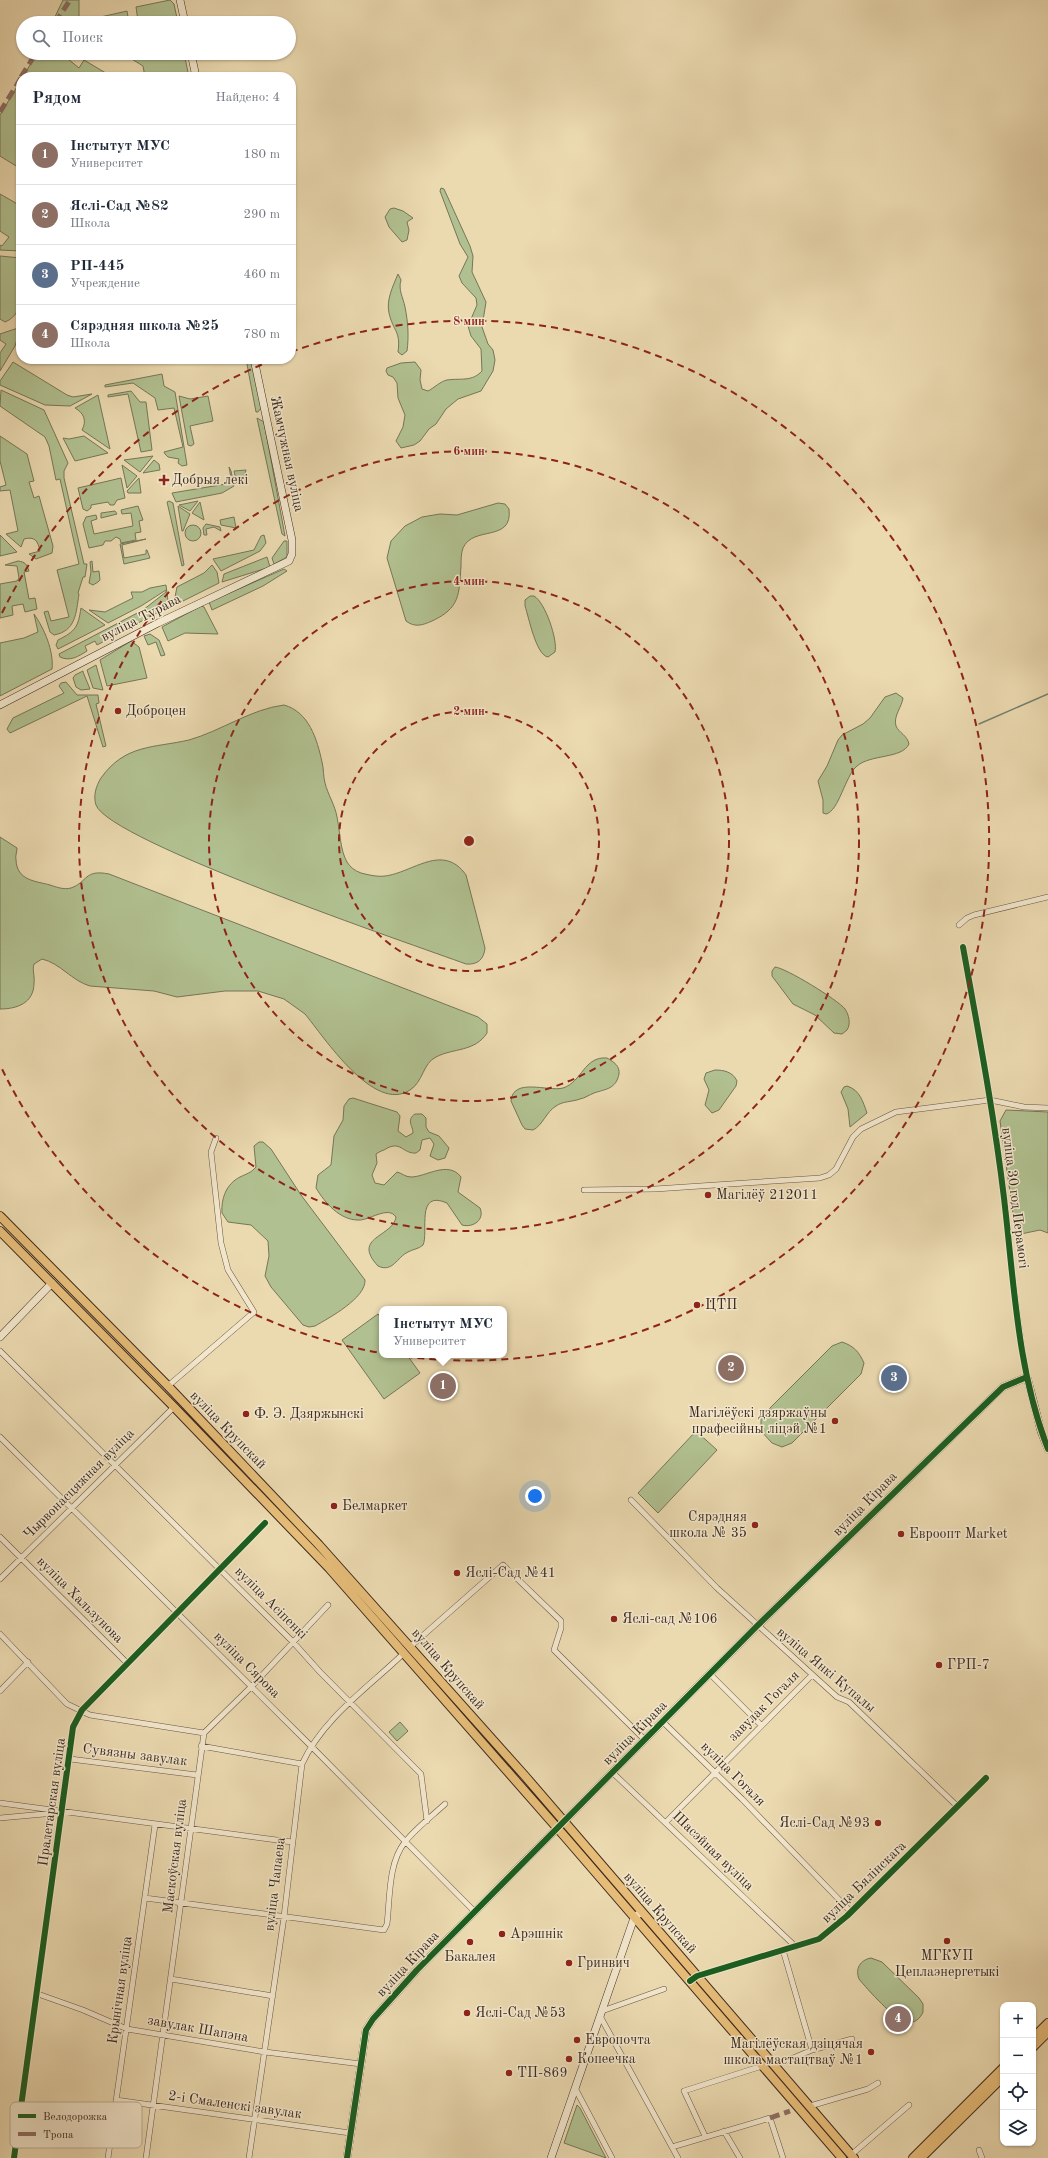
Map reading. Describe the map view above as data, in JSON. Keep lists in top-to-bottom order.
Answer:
{
  "streets": {
    "main road": ["вуліца Крупскай"],
    "street": [
      "Жамчужная вуліца",
      "вуліца Турава",
      "вуліца 30 год Перамогі",
      "Чырвонасцяжная вуліца",
      "вуліца Кірава",
      "вуліца Хальзунова",
      "вуліца Асіпенкі",
      "вуліца Сярова",
      "вуліца Янкі Купалы",
      "завулак Гогаля",
      "Сувязны завулак",
      "вуліца Гогаля",
      "Пралетарская вуліца",
      "Шасэйная вуліца",
      "Маскоўская вуліца",
      "вуліца Бялінскага",
      "вуліца Чапаева",
      "Крынічная вуліца",
      "завулак Шапэна",
      "2-і Смаленскі завулак"
    ]
  },
  "crossings": [
    ["Жамчужная вуліца", "вуліца Турава"],
    ["вуліца 30 год Перамогі", "вуліца Кірава"],
    ["вуліца Крупскай", "Чырвонасцяжная вуліца"],
    ["вуліца Крупскай", "вуліца Кірава"],
    ["вуліца Крупскай", "вуліца Бялінскага"],
    ["вуліца Крупскай", "вуліца Чапаева"],
    ["Чырвонасцяжная вуліца", "вуліца Хальзунова"],
    ["Чырвонасцяжная вуліца", "вуліца Асіпенкі"],
    ["Чырвонасцяжная вуліца", "вуліца Сярова"],
    ["вуліца Кірава", "вуліца Сярова"],
    ["вуліца Кірава", "вуліца Янкі Купалы"],
    ["вуліца Кірава", "вуліца Гогаля"],
    ["вуліца Кірава", "Шасэйная вуліца"],
    ["вуліца Кірава", "завулак Шапэна"],
    ["вуліца Кірава", "2-і Смаленскі завулак"],
    ["вуліца Хальзунова", "Пралетарская вуліца"],
    ["вуліца Асіпенкі", "Пралетарская вуліца"],
    ["вуліца Асіпенкі", "вуліца Чапаева"],
    ["вуліца Сярова", "Пралетарская вуліца"],
    ["вуліца Сярова", "вуліца Чапаева"],
    ["вуліца Янкі Купалы", "завулак Гогаля"],
    ["вуліца Янкі Купалы", "вуліца Бялінскага"],
    ["завулак Гогаля", "вуліца Гогаля"],
    ["завулак Гогаля", "Шасэйная вуліца"],
    ["Сувязны завулак", "Пралетарская вуліца"],
    ["Сувязны завулак", "Маскоўская вуліца"],
    ["вуліца Гогаля", "вуліца Бялінскага"],
    ["Пралетарская вуліца", "завулак Шапэна"],
    ["Шасэйная вуліца", "вуліца Бялінскага"],
    ["Маскоўская вуліца", "завулак Шапэна"],
    ["Маскоўская вуліца", "2-і Смаленскі завулак"],
    ["вуліца Чапаева", "завулак Шапэна"],
    ["вуліца Чапаева", "2-і Смаленскі завулак"],
    ["Крынічная вуліца", "завулак Шапэна"],
    ["Крынічная вуліца", "2-і Смаленскі завулак"]
  ],
  "places": {
    "health": ["Добрыя лекі"],
    "other": [
      "Доброцен",
      "Магілёў 212011",
      "ЦТП",
      "Ф. Э. Дзяржынскі",
      "Магілёўскі дзяржаўны прафесійны ліцэй №1",
      "Белмаркет",
      "Сярэдняя школа № 35",
      "Евроопт Market",
      "Яслі-Сад №41",
      "Яслі-сад №106",
      "ГРП-7",
      "Яслі-Сад №93",
      "Арэшнік",
      "МГКУП Цеплаэнергетыкі",
      "Бакалея",
      "Гринвич",
      "Яслі-Сад №53",
      "Европочта",
      "Магілёўская дзіцячая школа мастацтваў №1",
      "Копеечка",
      "ТП-869"
    ]
  },
  "legend": ["Велодорожка", "Тропа"],
  "page": {
    "search": "Поиск",
    "heading": ["Рядом", "Найдено: 4"],
    "list": [
      {
        "mark": "1",
        "name": "Інстытут МУС",
        "note": "Университет",
        "value": "180 m"
      },
      {
        "mark": "2",
        "name": "Яслі-Сад №82",
        "note": "Школа",
        "value": "290 m"
      },
      {
        "mark": "3",
        "name": "РП-445",
        "note": "Учреждение",
        "value": "460 m"
      },
      {
        "mark": "4",
        "name": "Сярэдняя школа №25",
        "note": "Школа",
        "value": "780 m"
      }
    ],
    "popup": ["Інстытут МУС", "Университет"],
    "pins": [
      "2",
      "3",
      "1",
      "4"
    ],
    "map_buttons": ["+", "−"]
  },
  "rings": [
    "8 мин",
    "6 мин",
    "4 мин",
    "2 мин"
  ]
}
